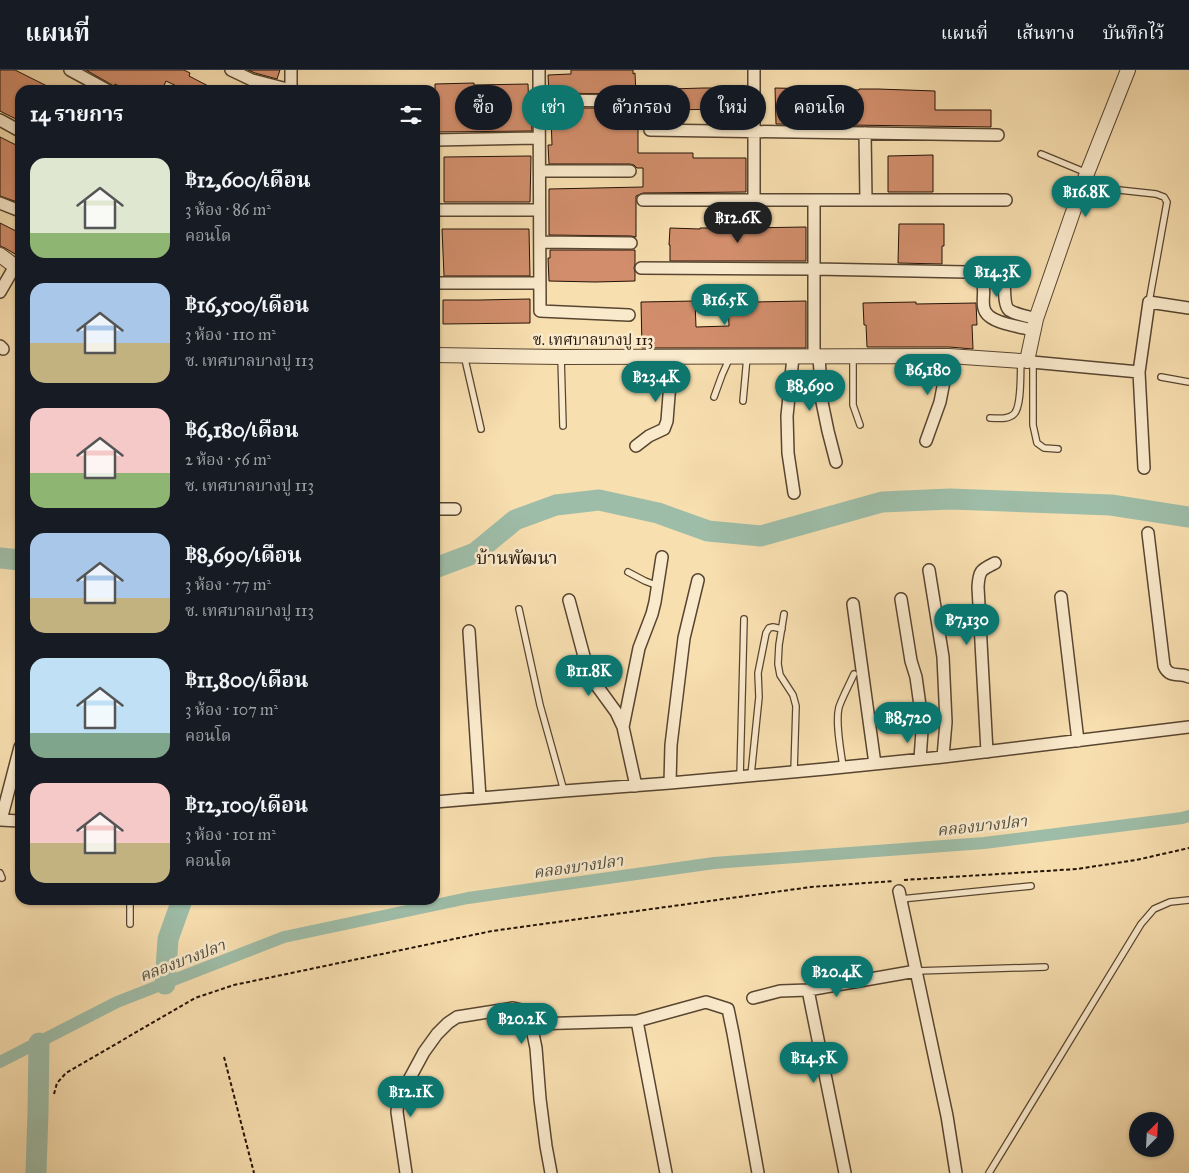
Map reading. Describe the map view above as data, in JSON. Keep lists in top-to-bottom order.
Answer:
{
  "streets": {
    "street": ["ซ. เทศบาลบางปู 113"]
  },
  "districts": ["บ้านพัฒนา"],
  "water": ["คลองบางปลา"],
  "north": "top right",
  "page": {
    "header": "แผนที่",
    "nav": ["แผนที่", "เส้นทาง", "บันทึกไว้"],
    "chip": [
      "ซื้อ",
      "เช่า",
      "ตัวกรอง",
      "ใหม่",
      "คอนโด"
    ],
    "heading": "14 รายการ",
    "list": [
      {
        "name": "฿12,600/เดือน",
        "note": "3 ห้อง · 86 m² · คอนโด"
      },
      {
        "name": "฿16,500/เดือน",
        "note": "3 ห้อง · 110 m² · ซ. เทศบาลบางปู 113"
      },
      {
        "name": "฿6,180/เดือน",
        "note": "2 ห้อง · 56 m² · ซ. เทศบาลบางปู 113"
      },
      {
        "name": "฿8,690/เดือน",
        "note": "3 ห้อง · 77 m² · ซ. เทศบาลบางปู 113"
      },
      {
        "name": "฿11,800/เดือน",
        "note": "3 ห้อง · 107 m² · คอนโด"
      },
      {
        "name": "฿12,100/เดือน",
        "note": "3 ห้อง · 101 m² · คอนโด"
      }
    ],
    "price": [
      "฿16.8K",
      "฿12.6K",
      "฿14.3K",
      "฿16.5K",
      "฿6,180",
      "฿23.4K",
      "฿8,690",
      "฿7,130",
      "฿11.8K",
      "฿8,720",
      "฿20.4K",
      "฿20.2K",
      "฿14.5K",
      "฿12.1K"
    ]
  }
}
